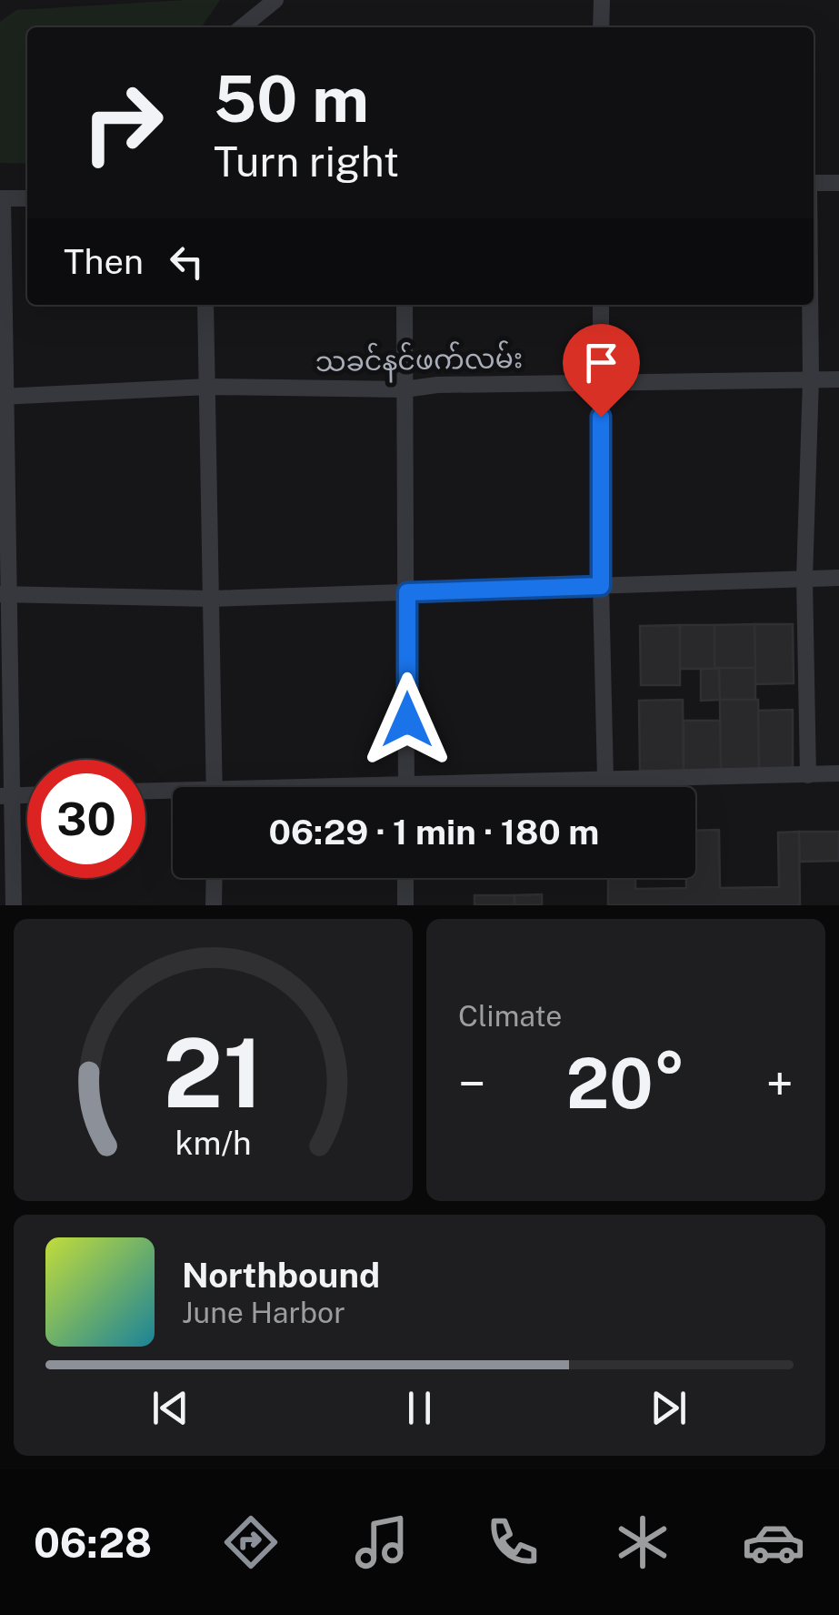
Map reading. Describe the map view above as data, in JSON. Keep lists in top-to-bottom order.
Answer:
{
  "streets": {
    "street": ["သခင်နင်ဖက်လမ်း"]
  },
  "page": {
    "turn": ["50 m", "Turn right"],
    "then": "Then",
    "limit": "30",
    "trip": "06:29 · 1 min · 180 m",
    "tile": "Climate",
    "heat": ["−", "20°", "+"],
    "song": ["Northbound", "June Harbor"],
    "tabs": "06:28",
    "gauge": ["21", "km/h"]
  }
}
